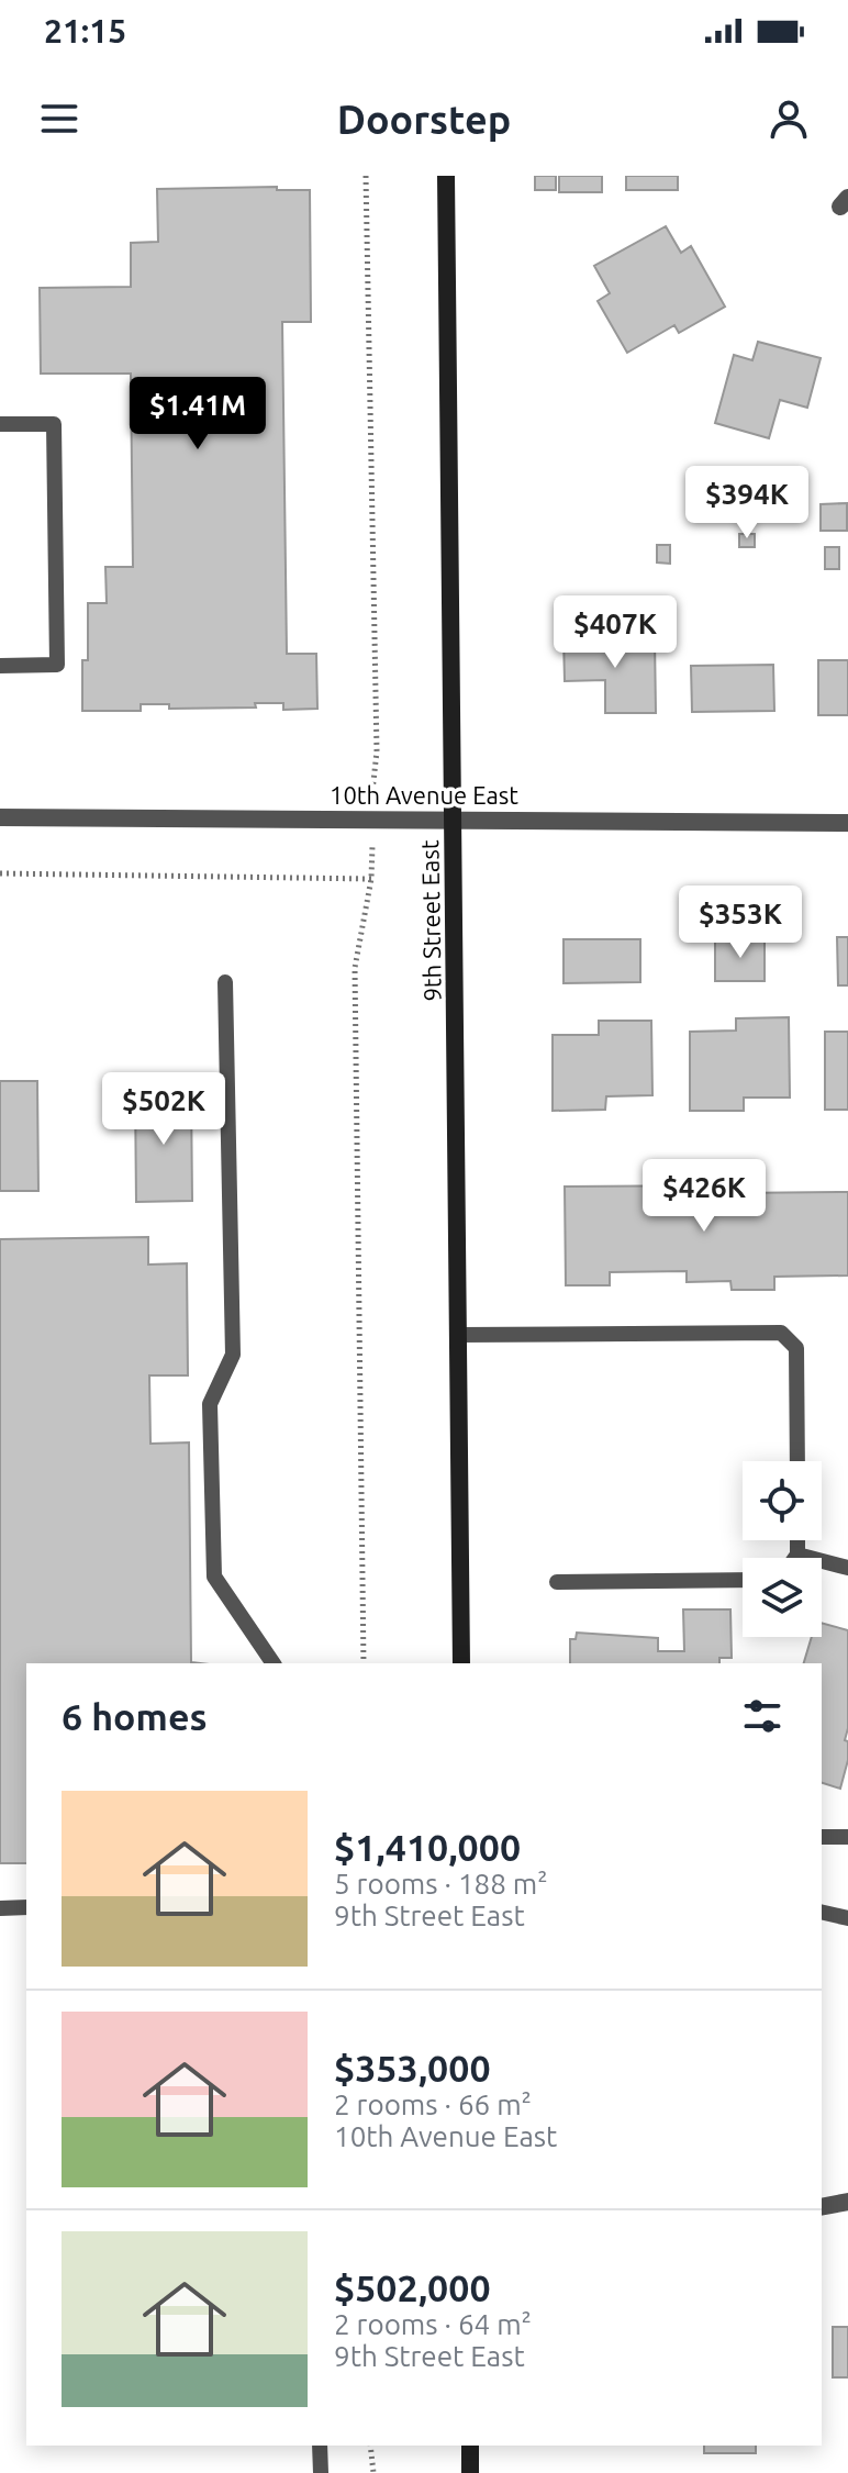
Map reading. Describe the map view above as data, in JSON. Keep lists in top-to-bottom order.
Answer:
{
  "streets": {
    "main road": ["9th Street East"],
    "street": ["10th Avenue East"]
  },
  "crossings": [
    ["10th Avenue East", "9th Street East"]
  ],
  "page": {
    "status": "21:15",
    "header": "Doorstep",
    "price": [
      "$1.41M",
      "$394K",
      "$407K",
      "$353K",
      "$502K",
      "$426K"
    ],
    "heading": "6 homes",
    "list": [
      {
        "name": "$1,410,000",
        "note": "5 rooms · 188 m² · 9th Street East"
      },
      {
        "name": "$353,000",
        "note": "2 rooms · 66 m² · 10th Avenue East"
      },
      {
        "name": "$502,000",
        "note": "2 rooms · 64 m² · 9th Street East"
      }
    ]
  }
}
